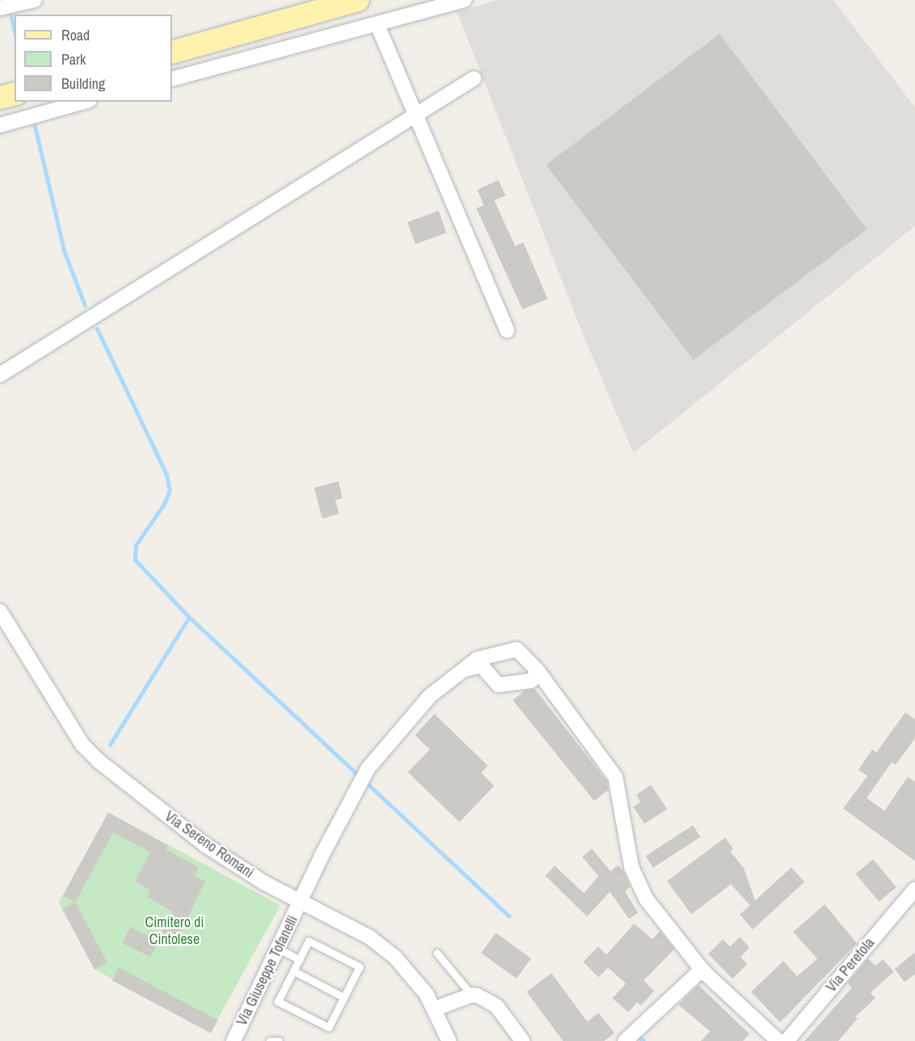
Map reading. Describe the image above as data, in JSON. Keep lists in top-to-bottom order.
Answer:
{
  "streets": {
    "street": ["Via Sereno Romani", "Via Peretola", "Via Giuseppe Tofanelli"]
  },
  "crossings": [
    ["Via Sereno Romani", "Via Giuseppe Tofanelli"]
  ],
  "parks": ["Cimitero di Cintolese"],
  "legend": ["Road", "Park", "Building"]
}
